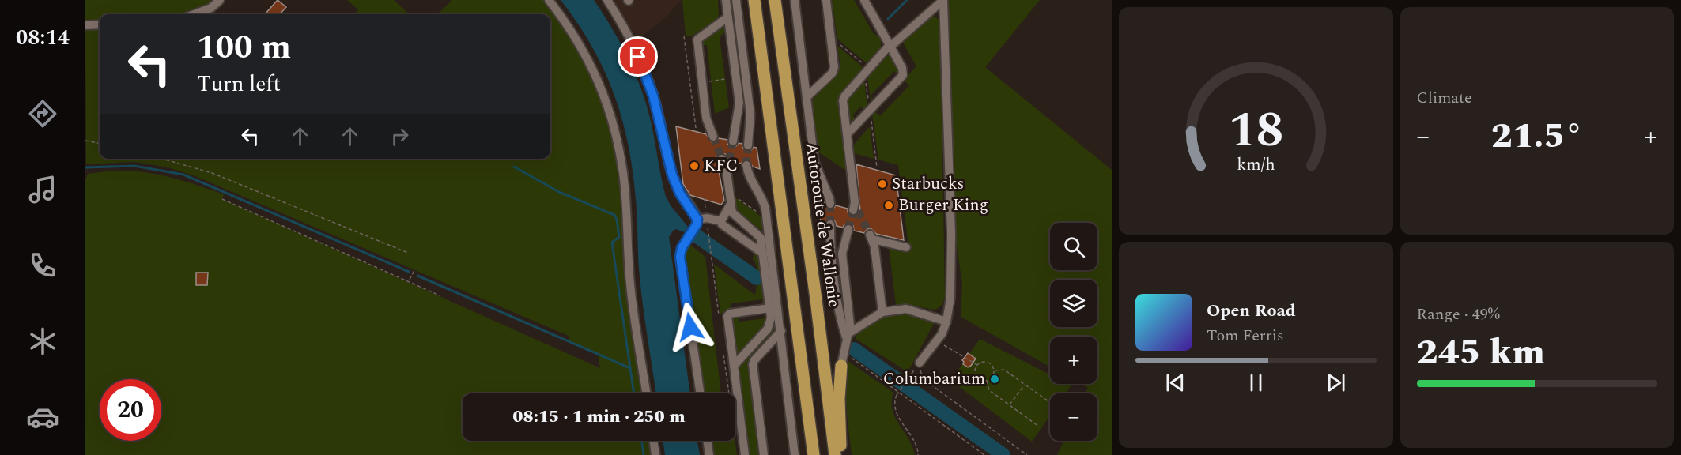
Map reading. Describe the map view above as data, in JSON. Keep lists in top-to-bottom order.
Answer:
{
  "streets": {
    "highway": ["Autoroute de Wallonie"]
  },
  "places": [
    "KFC",
    "Starbucks",
    "Burger King",
    "Columbarium"
  ],
  "page": {
    "tabs": "08:14",
    "tile": [
      "Climate",
      ["Range · 49%", "245 km"]
    ],
    "turn": ["100 m", "Turn left"],
    "heat": ["−", "21.5°", "+"],
    "map_buttons": ["+", "−"],
    "song": ["Open Road", "Tom Ferris"],
    "limit": "20",
    "trip": "08:15 · 1 min · 250 m",
    "gauge": ["18", "km/h"]
  }
}
